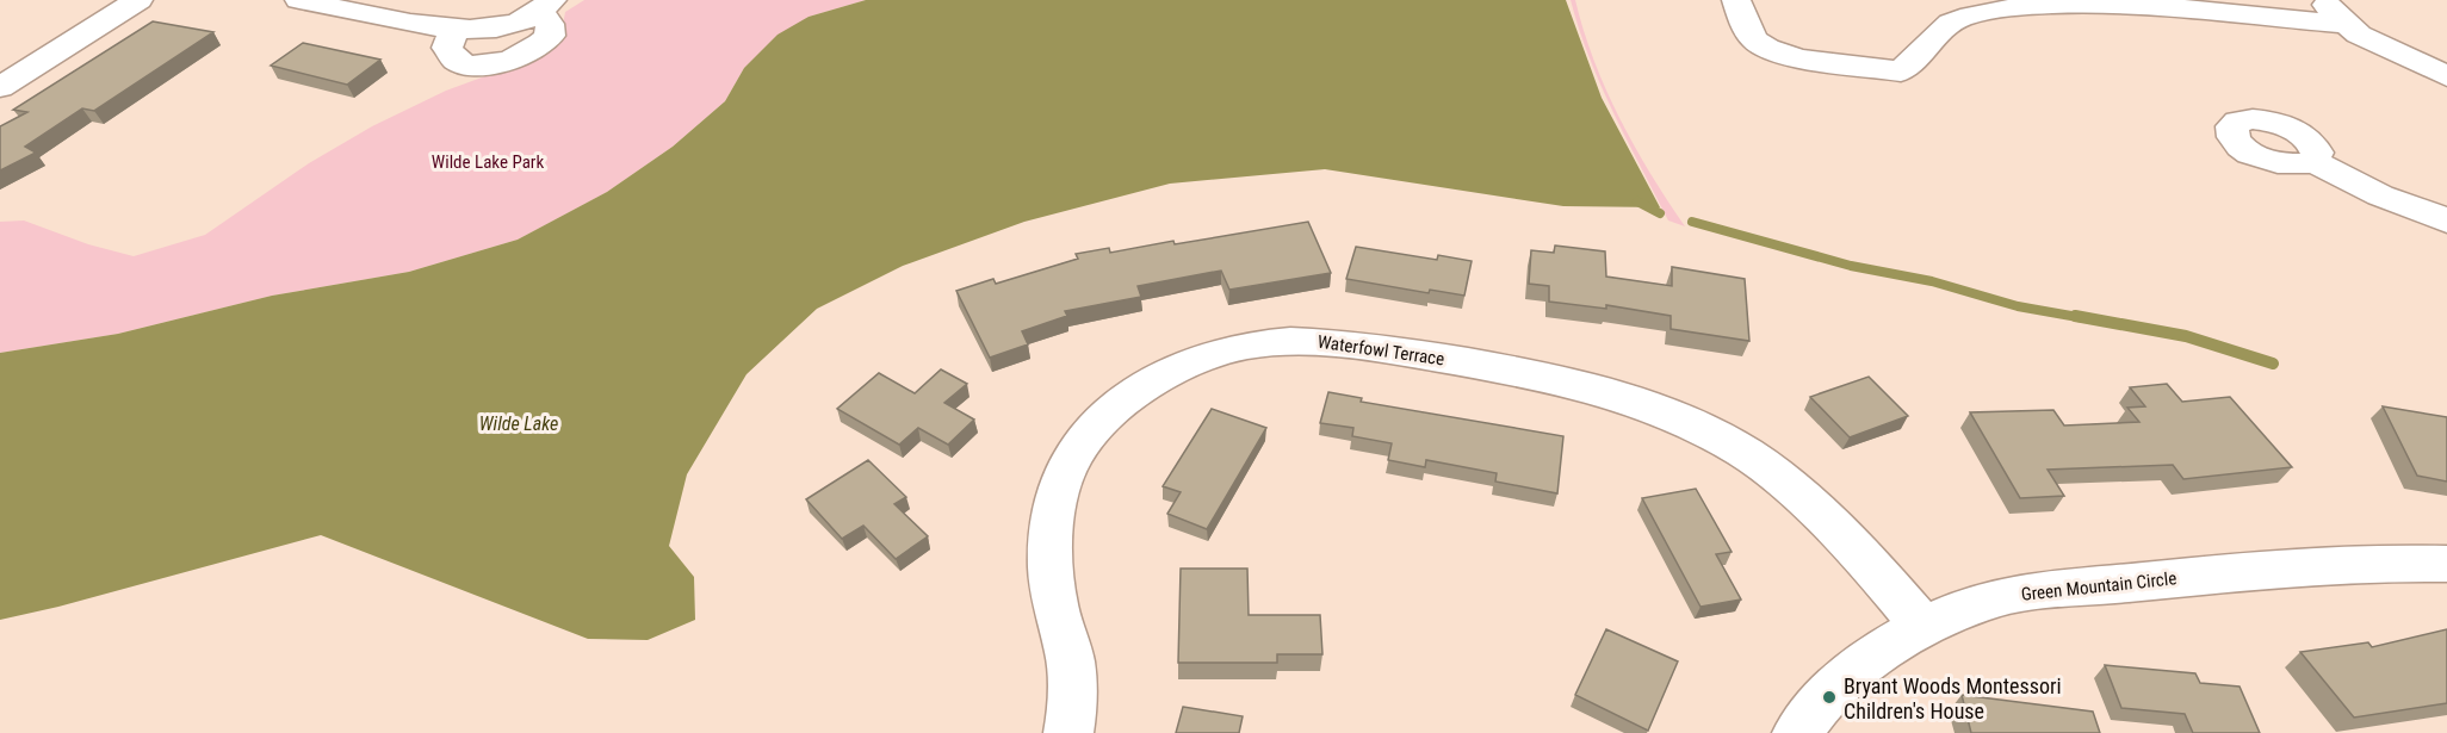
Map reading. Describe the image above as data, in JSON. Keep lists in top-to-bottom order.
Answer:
{
  "streets": {
    "street": ["Waterfowl Terrace", "Green Mountain Circle"]
  },
  "crossings": [
    ["Waterfowl Terrace", "Green Mountain Circle"]
  ],
  "water": ["Wilde Lake"],
  "parks": ["Wilde Lake Park"],
  "places": ["Bryant Woods Montessori Children's House"]
}
